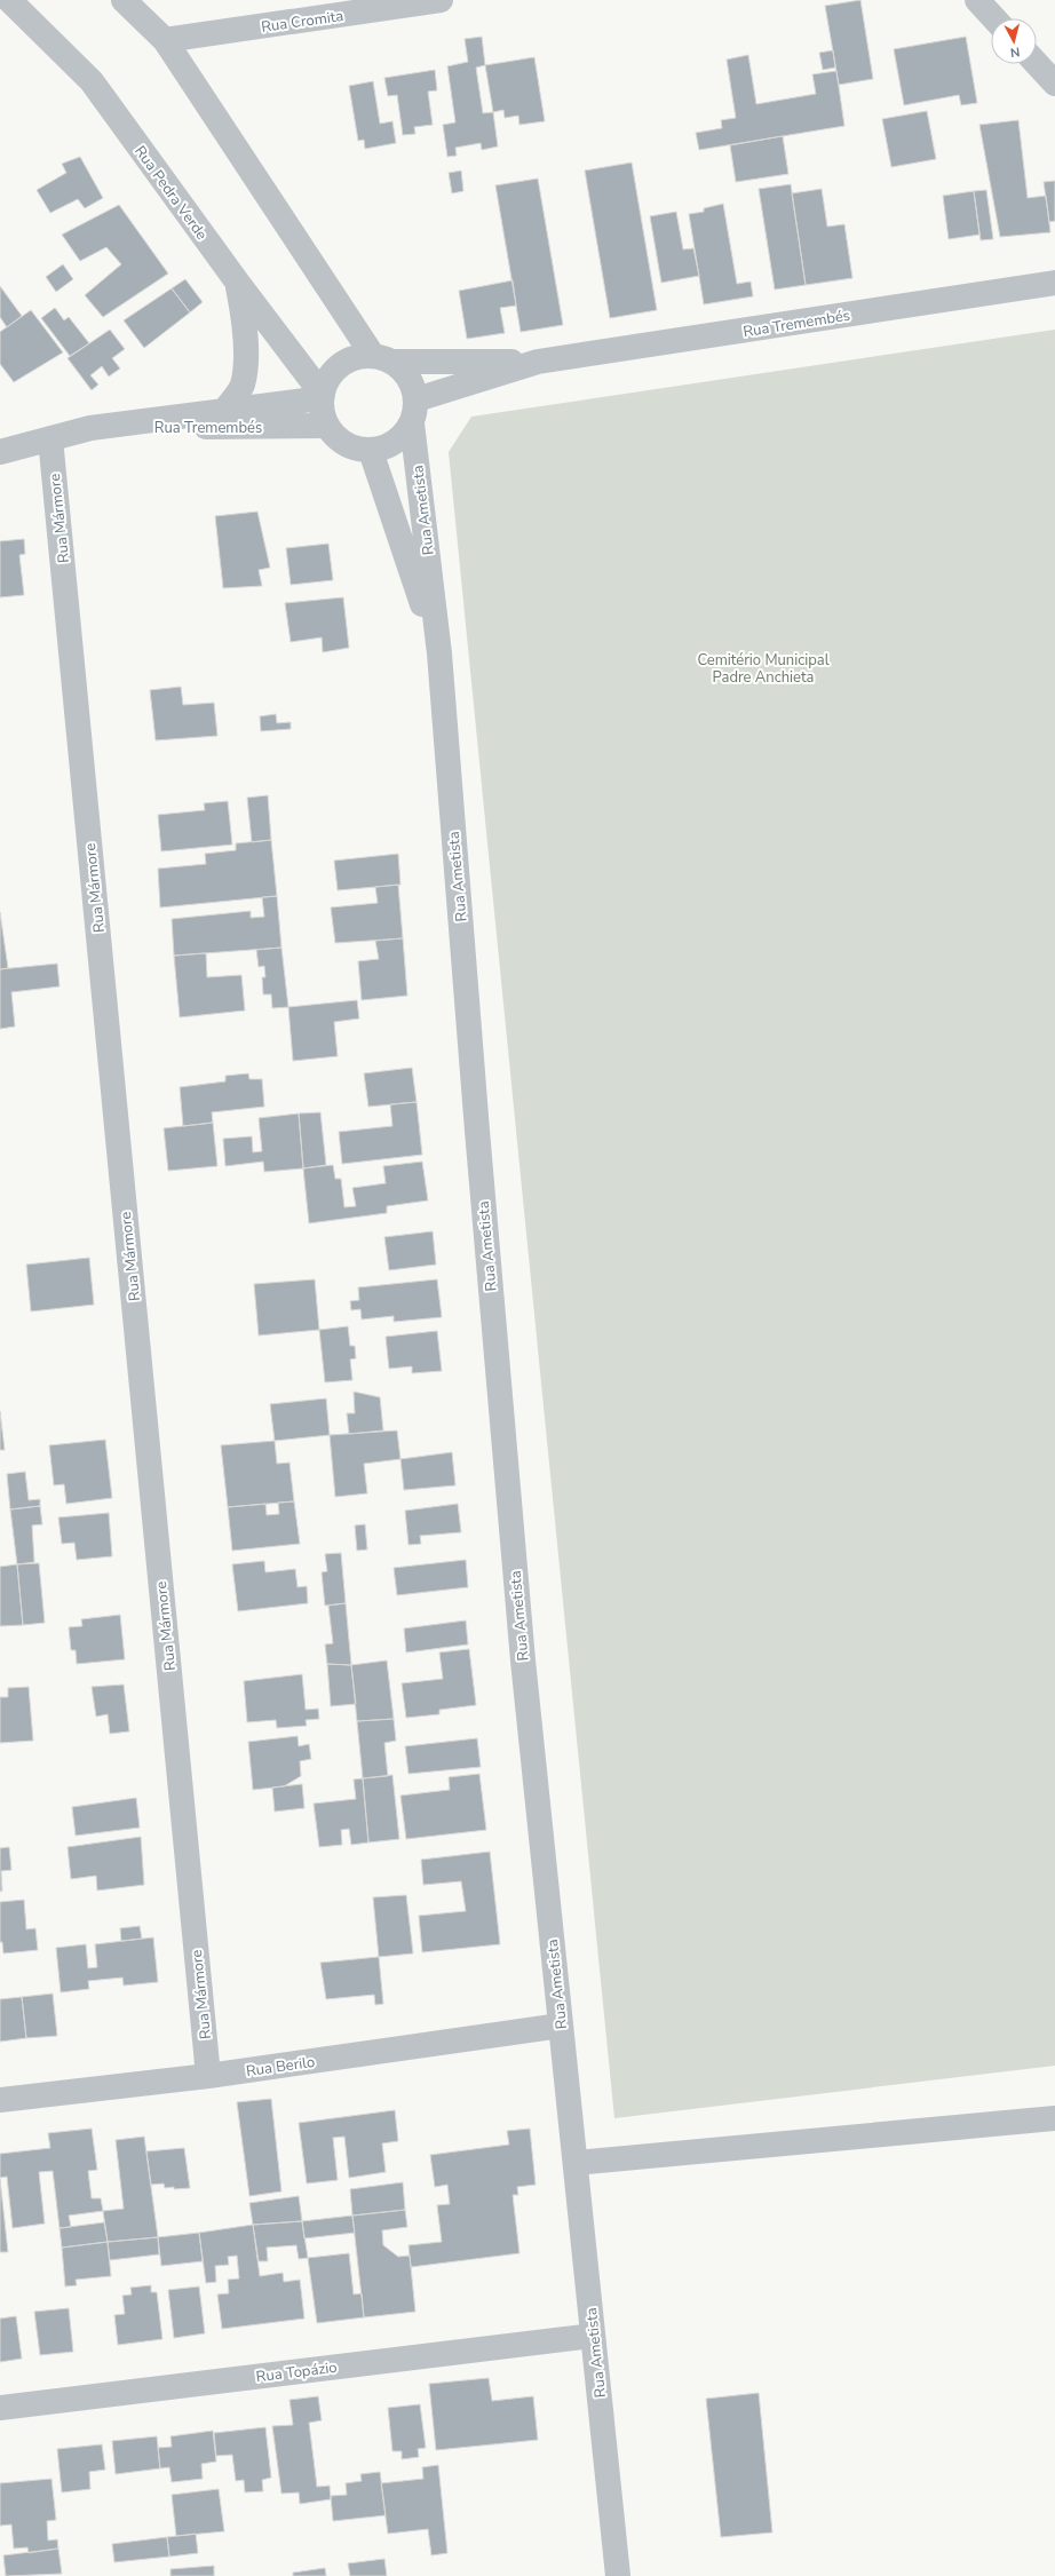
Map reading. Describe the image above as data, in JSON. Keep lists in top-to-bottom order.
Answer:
{
  "streets": {
    "street": [
      "Rua Cromita",
      "Rua Pedra Verde",
      "Rua Tremembés",
      "Rua Ametista",
      "Rua Mármore",
      "Rua Berilo",
      "Rua Topázio"
    ]
  },
  "crossings": [
    ["Rua Pedra Verde", "Rua Tremembés"],
    ["Rua Pedra Verde", "Rua Ametista"],
    ["Rua Tremembés", "Rua Ametista"],
    ["Rua Tremembés", "Rua Mármore"],
    ["Rua Ametista", "Rua Berilo"],
    ["Rua Ametista", "Rua Topázio"],
    ["Rua Mármore", "Rua Berilo"]
  ],
  "parks": ["Cemitério Municipal Padre Anchieta"],
  "north": "bottom"
}
